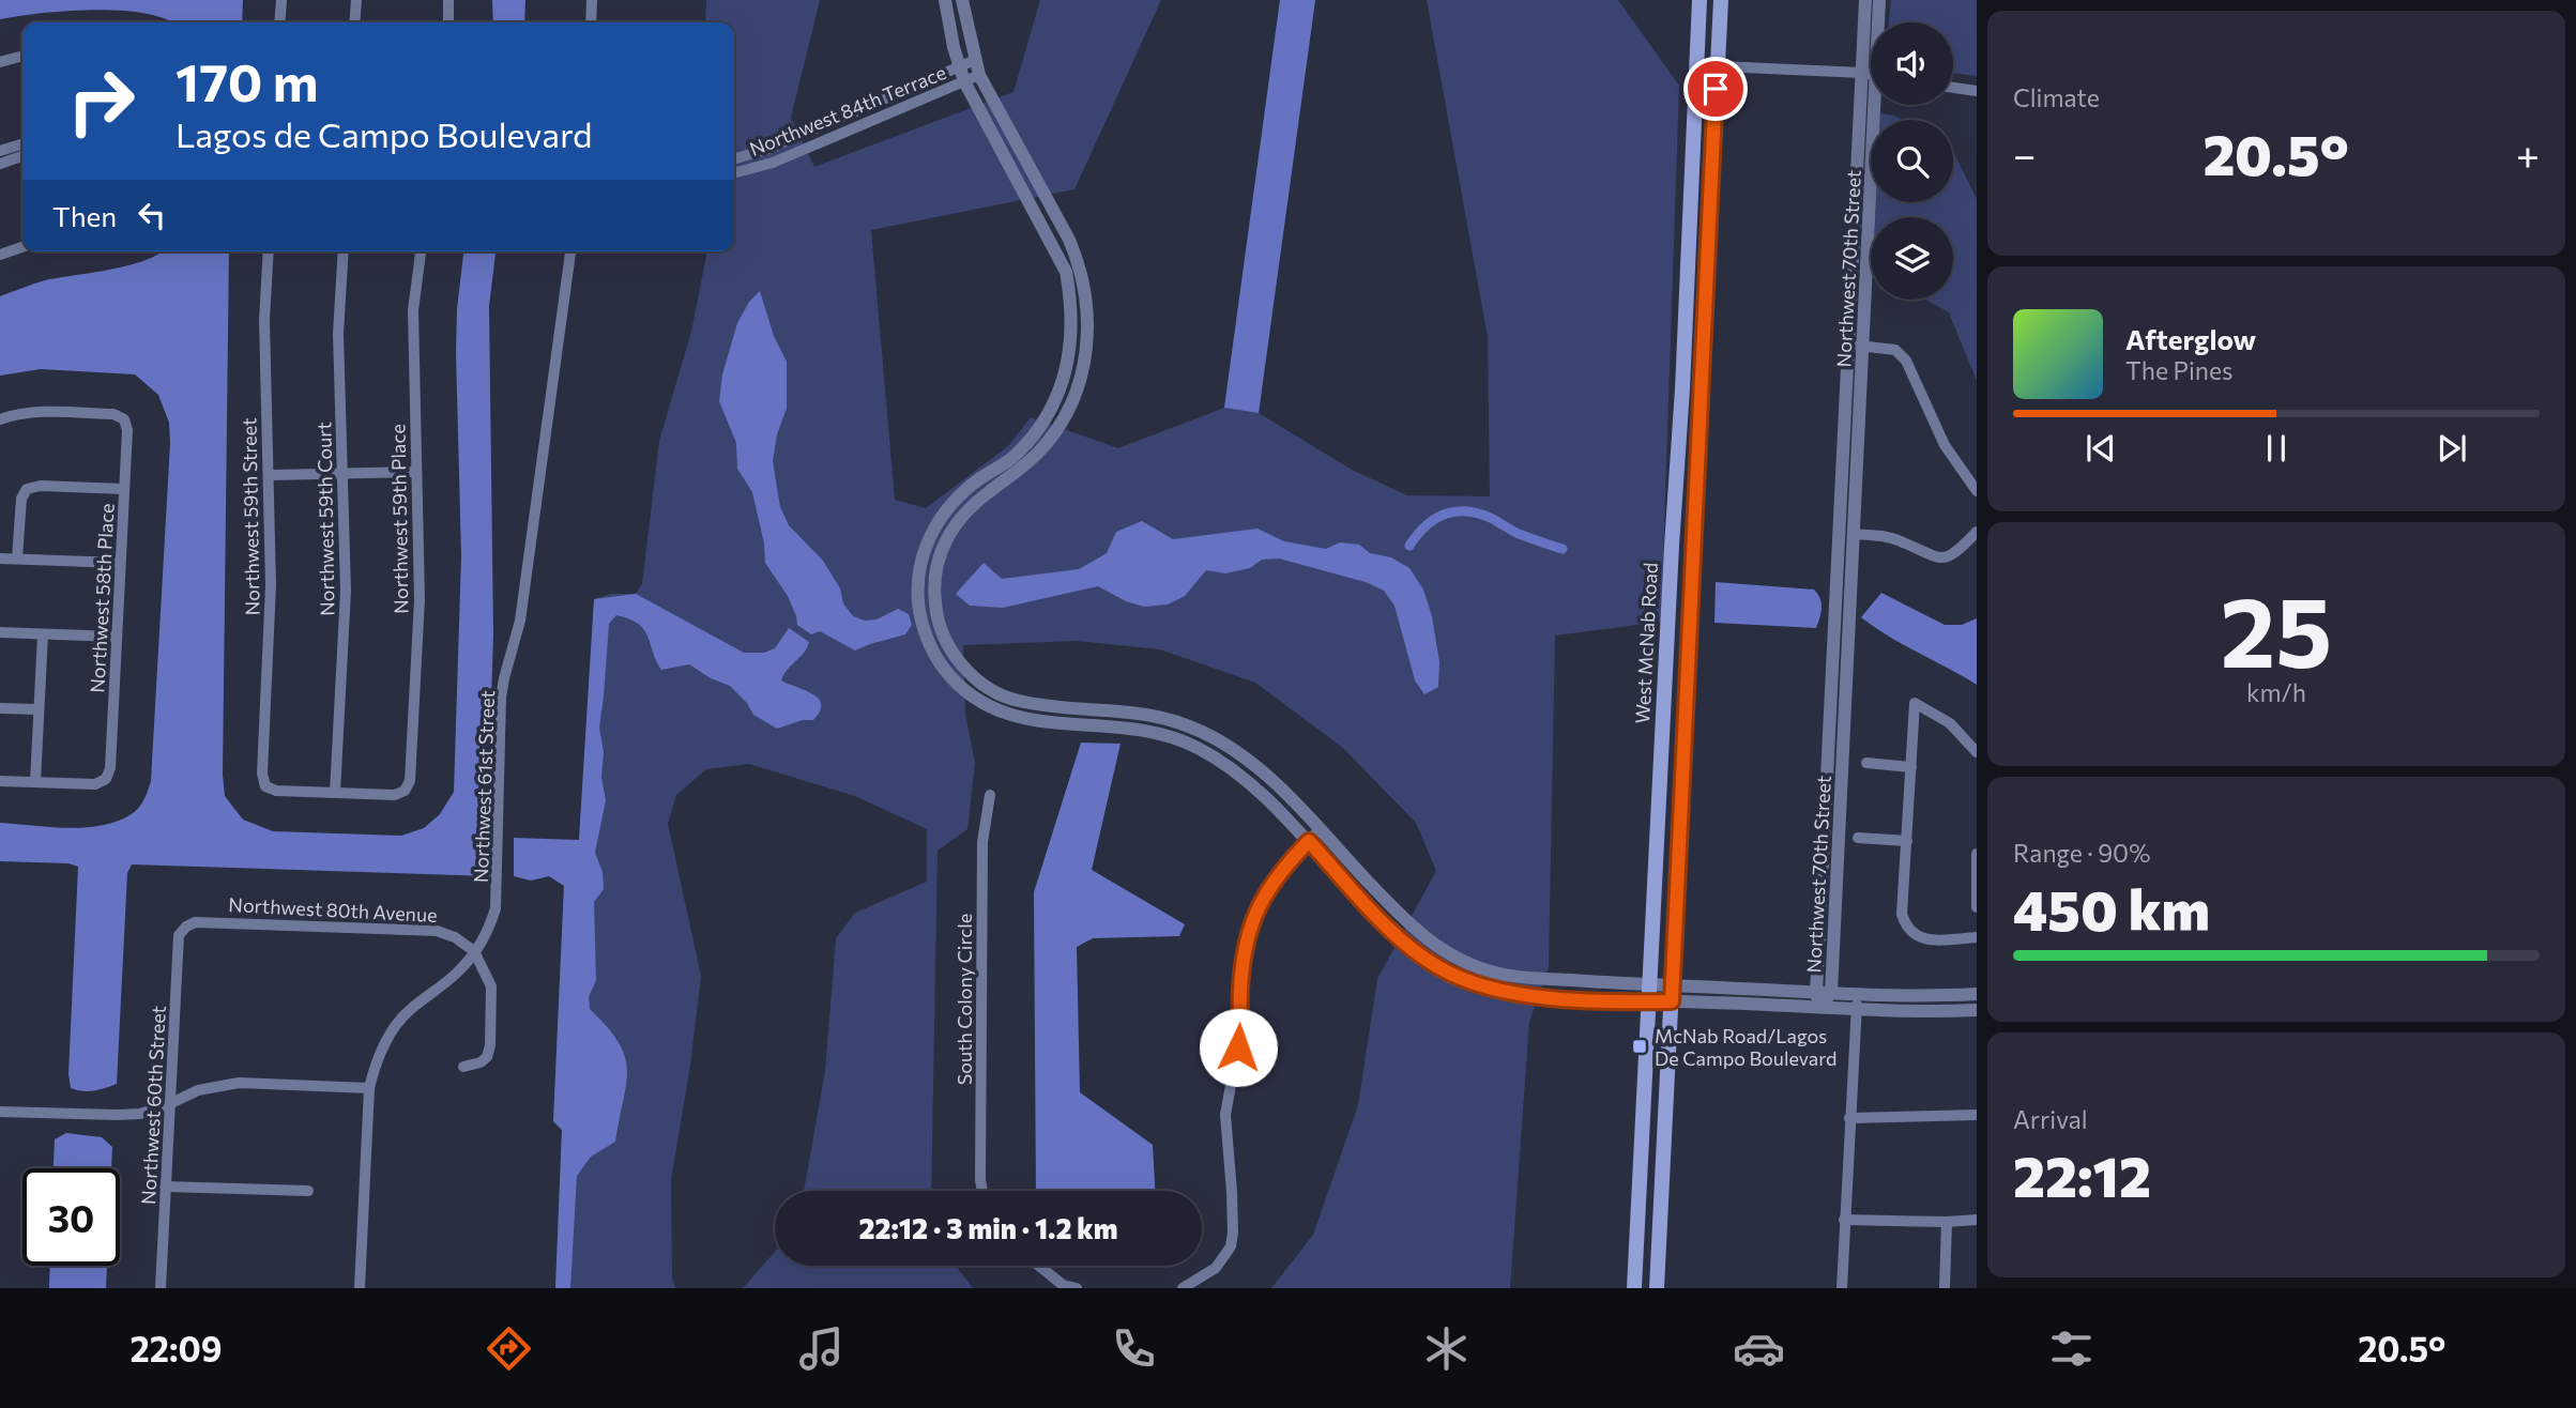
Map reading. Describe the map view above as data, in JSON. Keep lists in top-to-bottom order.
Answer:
{
  "streets": {
    "main road": ["West McNab Road"],
    "street": [
      "Northwest 84th Terrace",
      "Northwest 70th Street",
      "Northwest 59th Street",
      "Northwest 59th Court",
      "Northwest 59th Place",
      "Northwest 58th Place",
      "Northwest 61st Street",
      "Northwest 80th Avenue",
      "South Colony Circle",
      "Northwest 60th Street"
    ]
  },
  "crossings": [
    ["Northwest 59th Street", "Northwest 59th Court"],
    ["Northwest 59th Street", "Northwest 59th Place"],
    ["Northwest 59th Court", "Northwest 59th Place"],
    ["Northwest 61st Street", "Northwest 80th Avenue"],
    ["Northwest 80th Avenue", "Northwest 60th Street"]
  ],
  "places": {
    "transit": ["McNab Road/Lagos De Campo Boulevard"]
  },
  "page": {
    "tile": [
      "Climate",
      ["25", "km/h"],
      ["Range · 90%", "450 km"],
      ["Arrival", "22:12"]
    ],
    "turn": ["170 m", "Lagos de Campo Boulevard"],
    "heat": ["−", "20.5°", "+"],
    "then": "Then",
    "song": ["Afterglow", "The Pines"],
    "limit": "30",
    "trip": "22:12 · 3 min · 1.2 km",
    "tabs": ["22:09", "20.5°"]
  }
}
